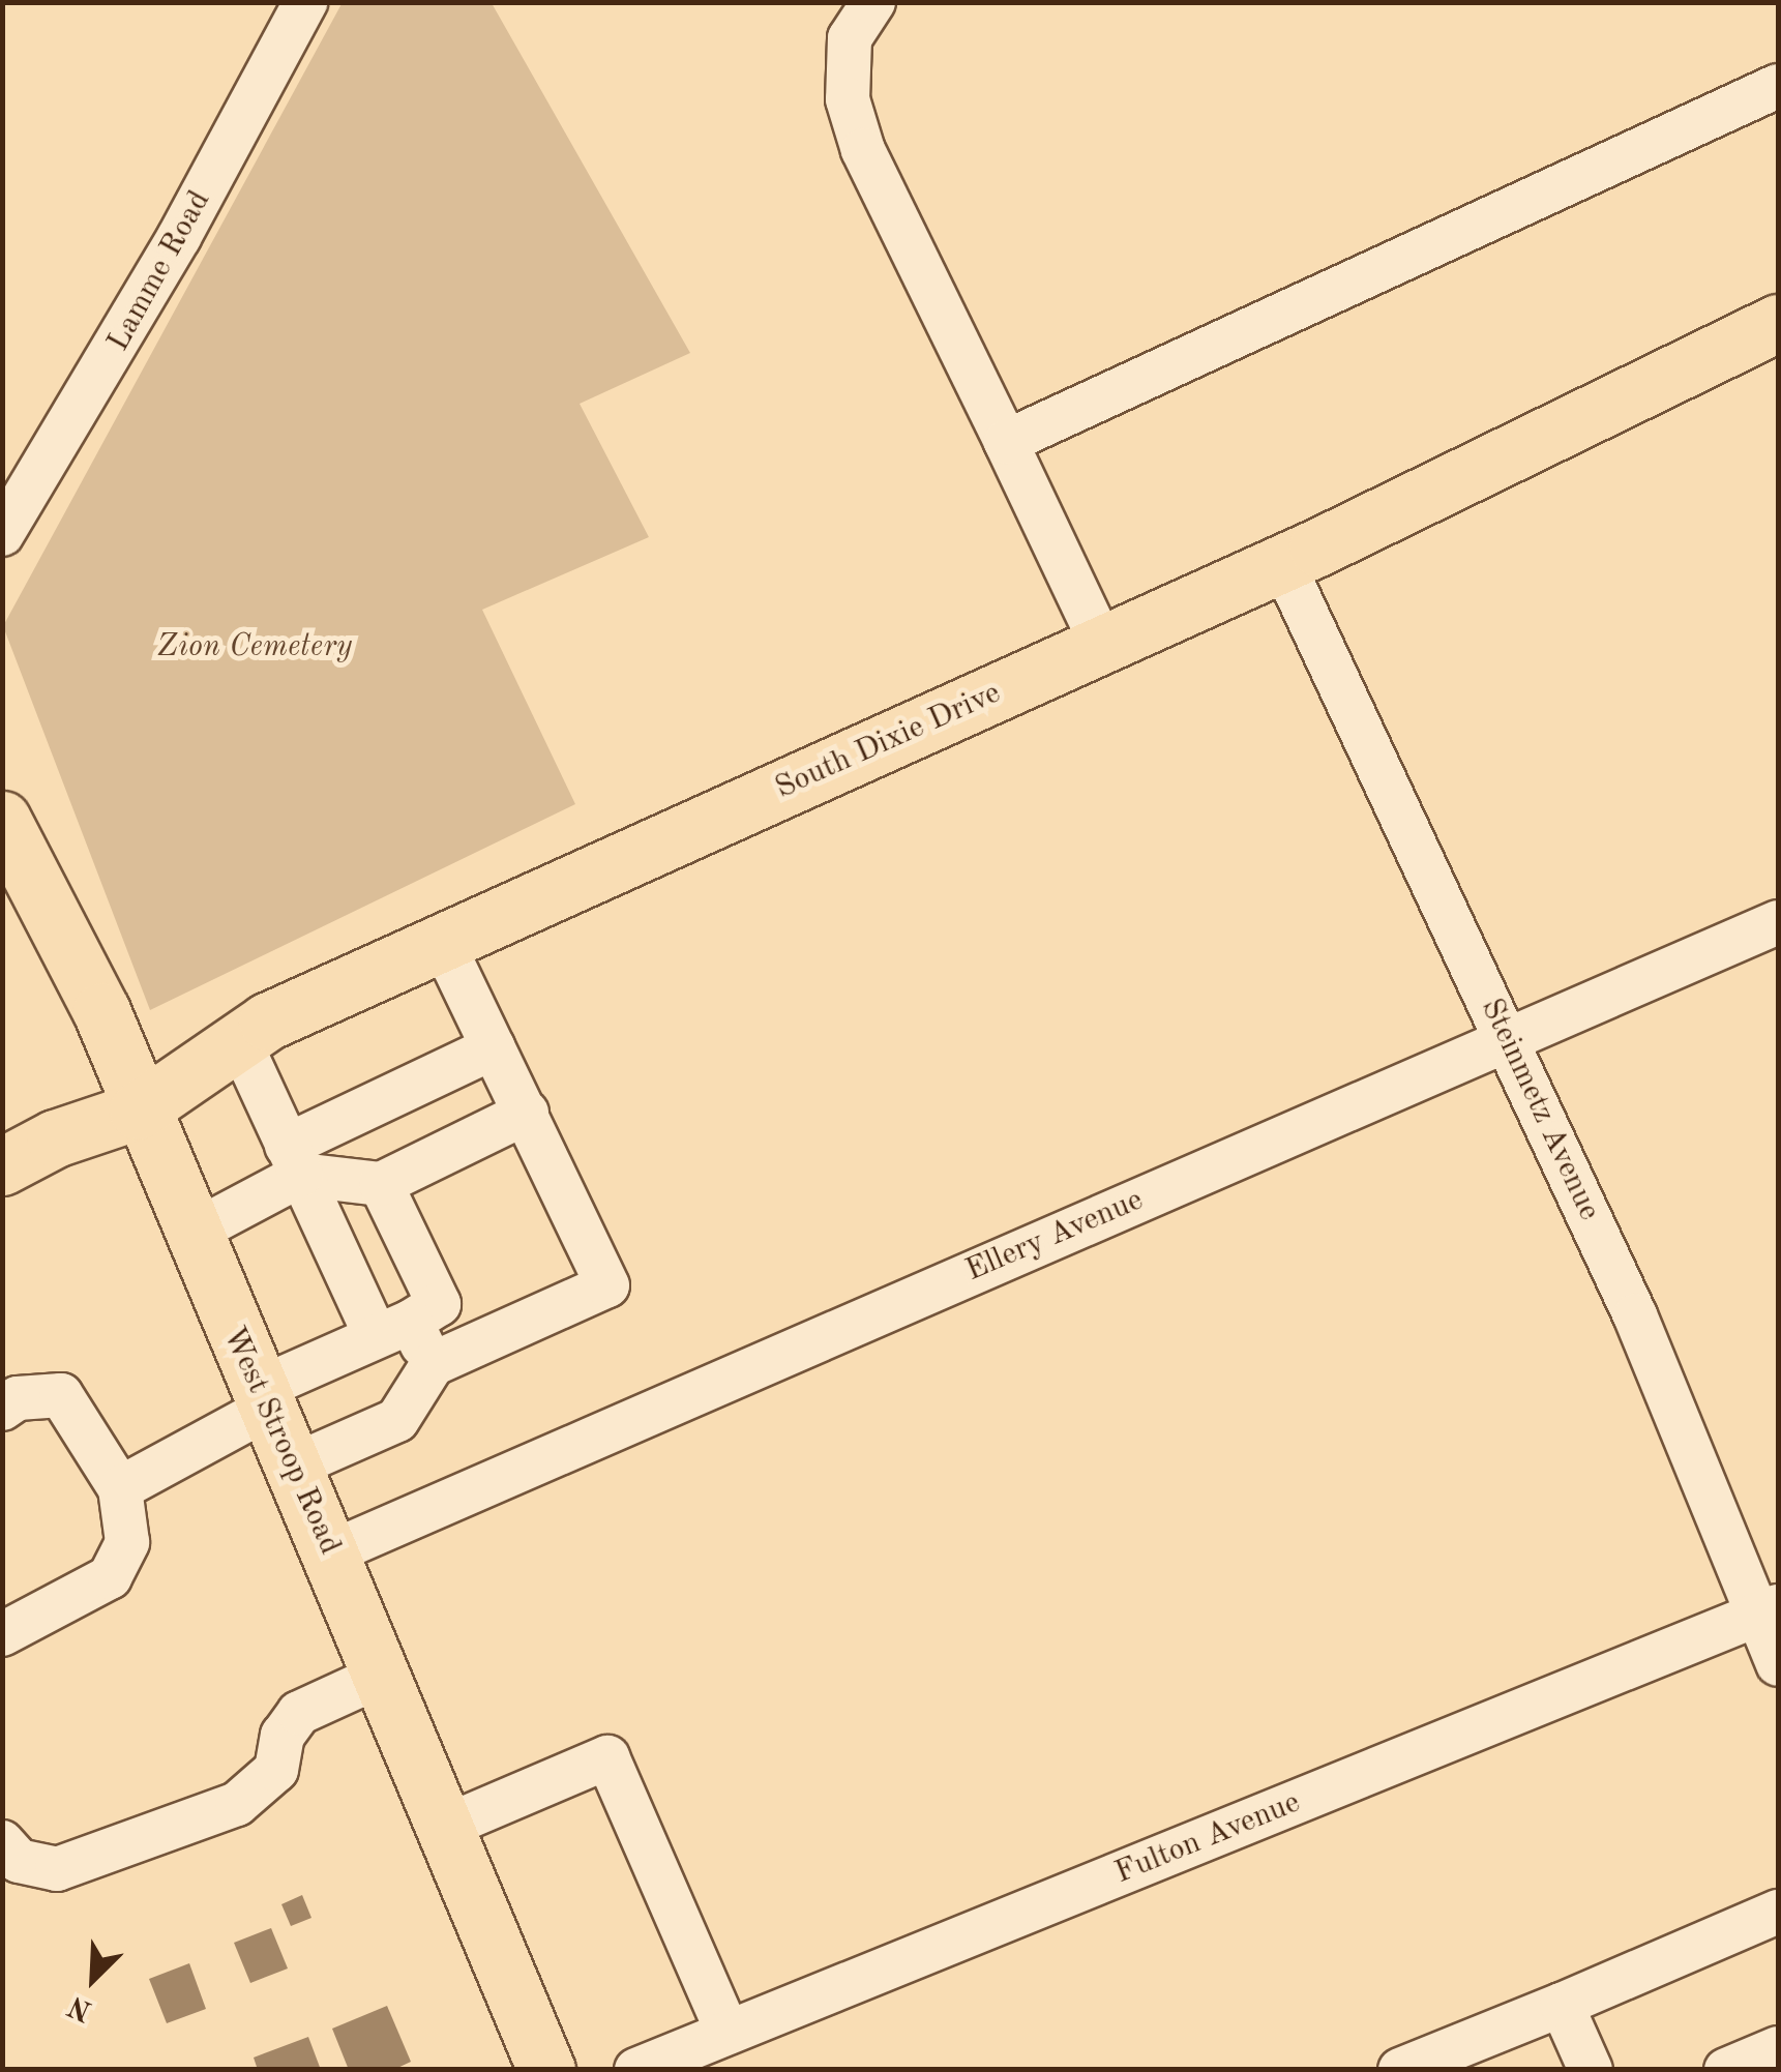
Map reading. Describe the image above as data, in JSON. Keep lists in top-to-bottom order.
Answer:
{
  "streets": {
    "main road": ["South Dixie Drive", "West Stroop Road"],
    "street": [
      "Lamme Road",
      "Steinmetz Avenue",
      "Ellery Avenue",
      "Fulton Avenue"
    ]
  },
  "crossings": [
    ["South Dixie Drive", "Steinmetz Avenue"],
    ["South Dixie Drive", "West Stroop Road"],
    ["Steinmetz Avenue", "Ellery Avenue"],
    ["Steinmetz Avenue", "Fulton Avenue"],
    ["Ellery Avenue", "West Stroop Road"]
  ],
  "parks": ["Zion Cemetery"],
  "north": "bottom left"
}
